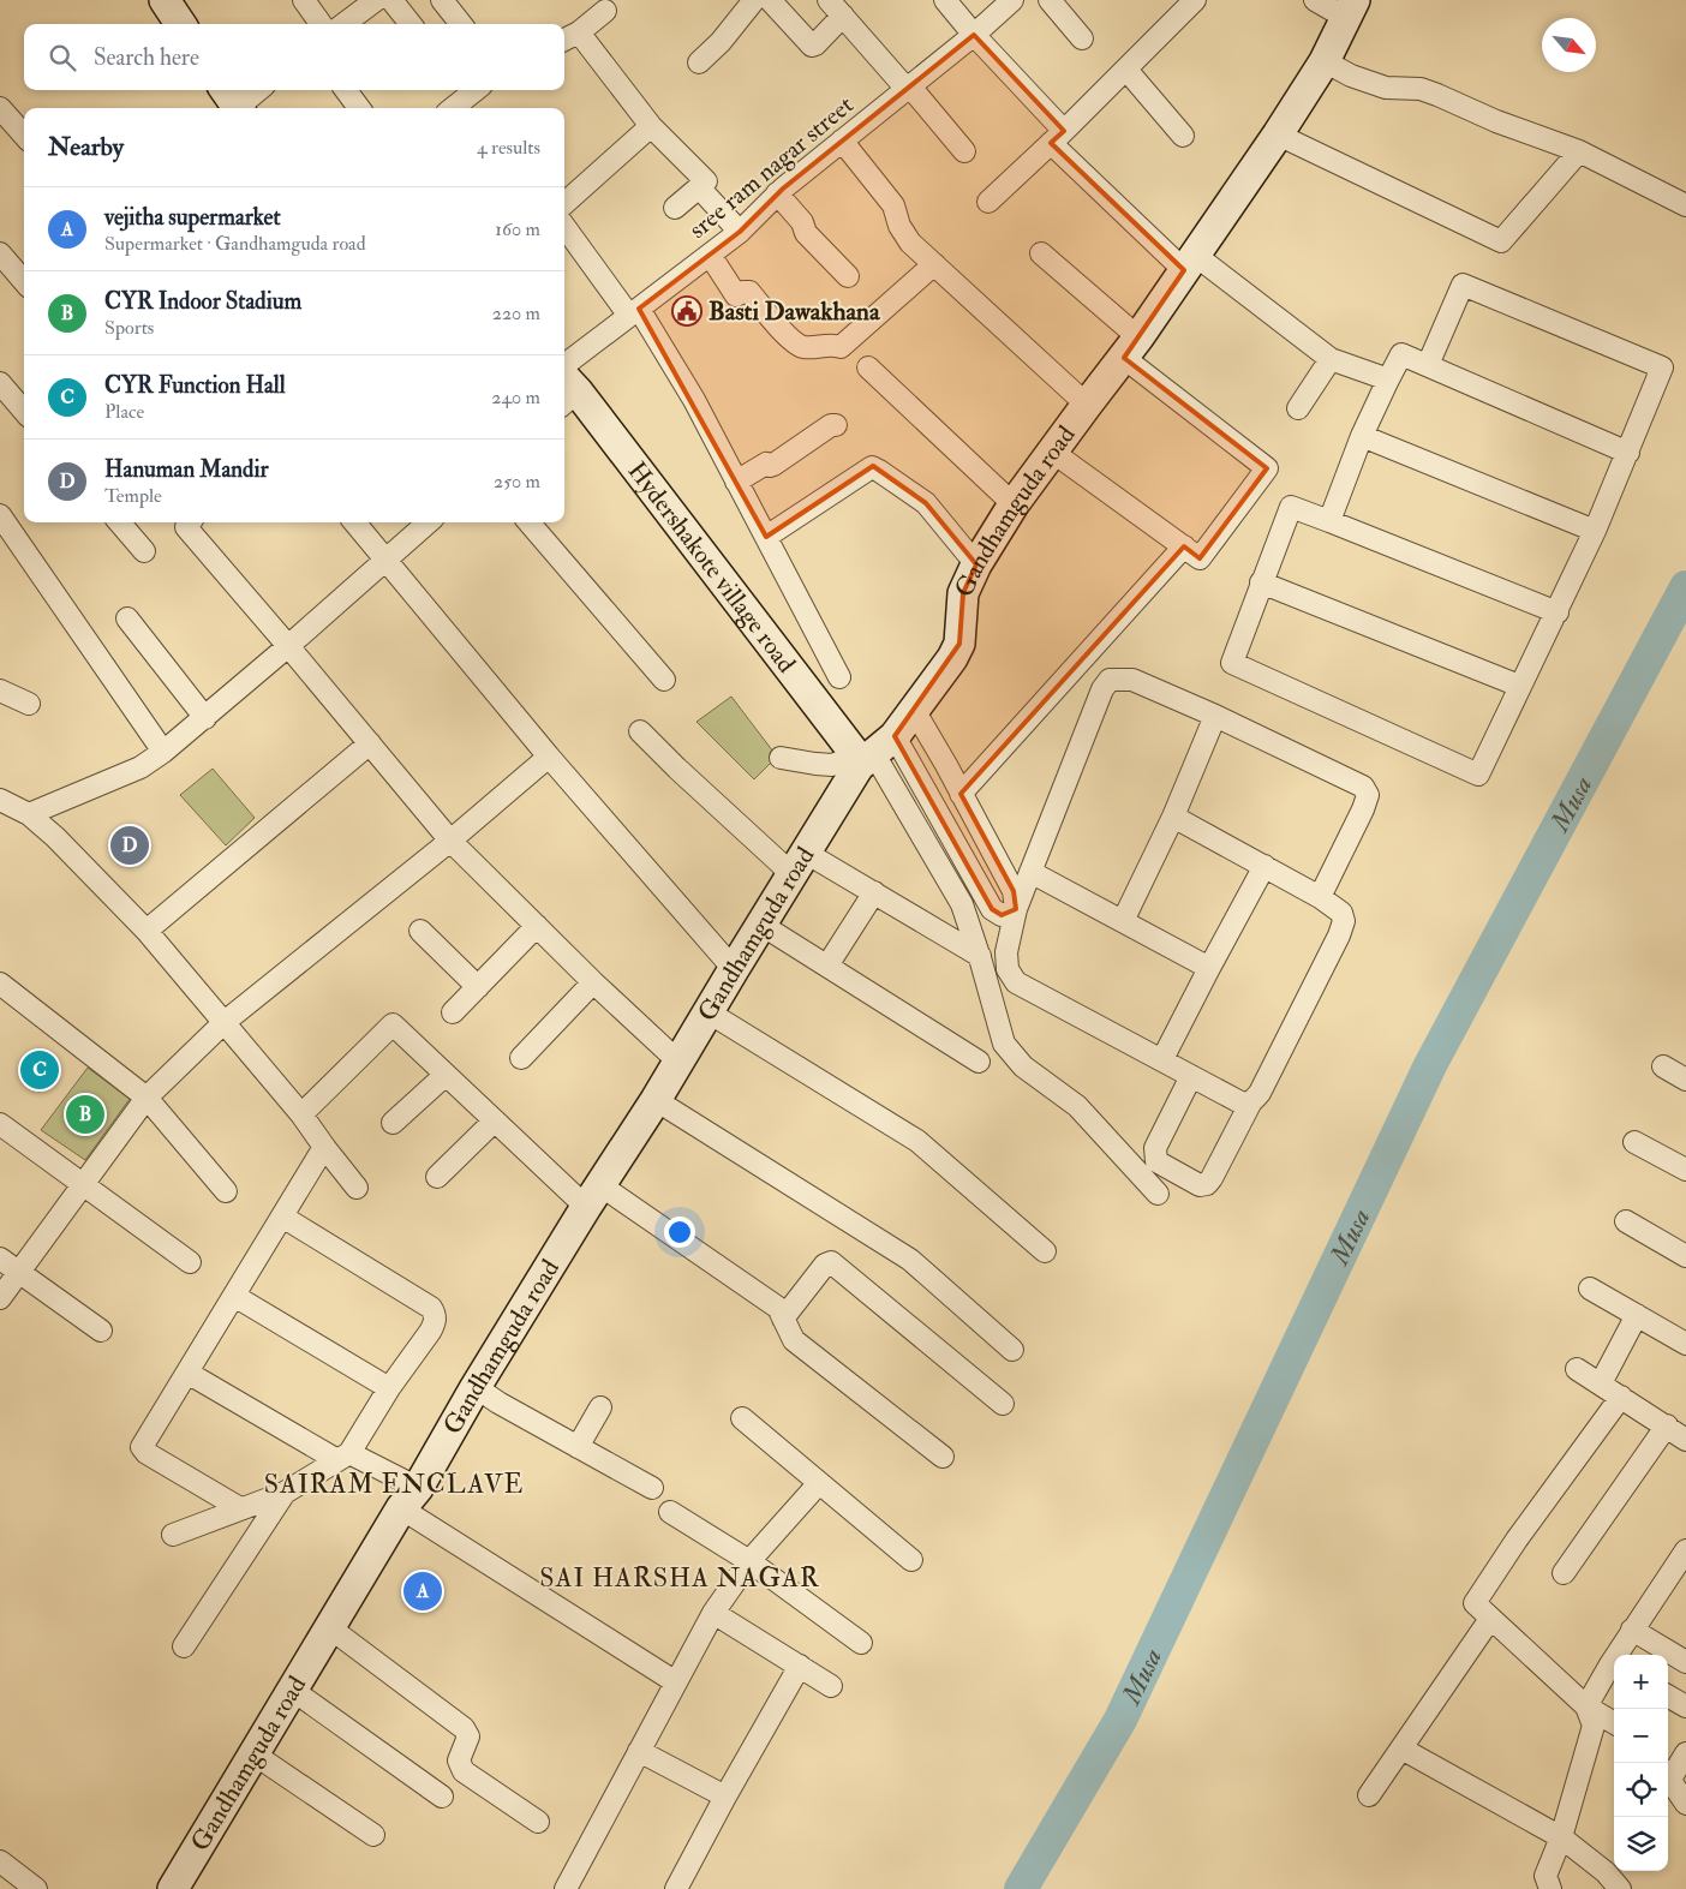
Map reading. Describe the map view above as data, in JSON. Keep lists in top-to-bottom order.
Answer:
{
  "streets": {
    "street": ["sree ram nagar street", "Gandhamguda road", "Hydershakote village road"]
  },
  "crossings": [
    ["sree ram nagar street", "Hydershakote village road"],
    ["Gandhamguda road", "Hydershakote village road"]
  ],
  "districts": ["SAIRAM ENCLAVE", "SAI HARSHA NAGAR"],
  "water": ["Musa"],
  "places": {
    "public building": ["Basti Dawakhana"]
  },
  "north": "bottom right",
  "page": {
    "search": "Search here",
    "heading": ["Nearby", "4 results"],
    "list": [
      {
        "mark": "A",
        "name": "vejitha supermarket",
        "note": "Supermarket · Gandhamguda road",
        "value": "160 m"
      },
      {
        "mark": "B",
        "name": "CYR Indoor Stadium",
        "note": "Sports",
        "value": "220 m"
      },
      {
        "mark": "C",
        "name": "CYR Function Hall",
        "note": "Place",
        "value": "240 m"
      },
      {
        "mark": "D",
        "name": "Hanuman Mandir",
        "note": "Temple",
        "value": "250 m"
      }
    ],
    "pins": [
      "D",
      "C",
      "B",
      "A"
    ],
    "map_buttons": ["+", "−"]
  }
}
